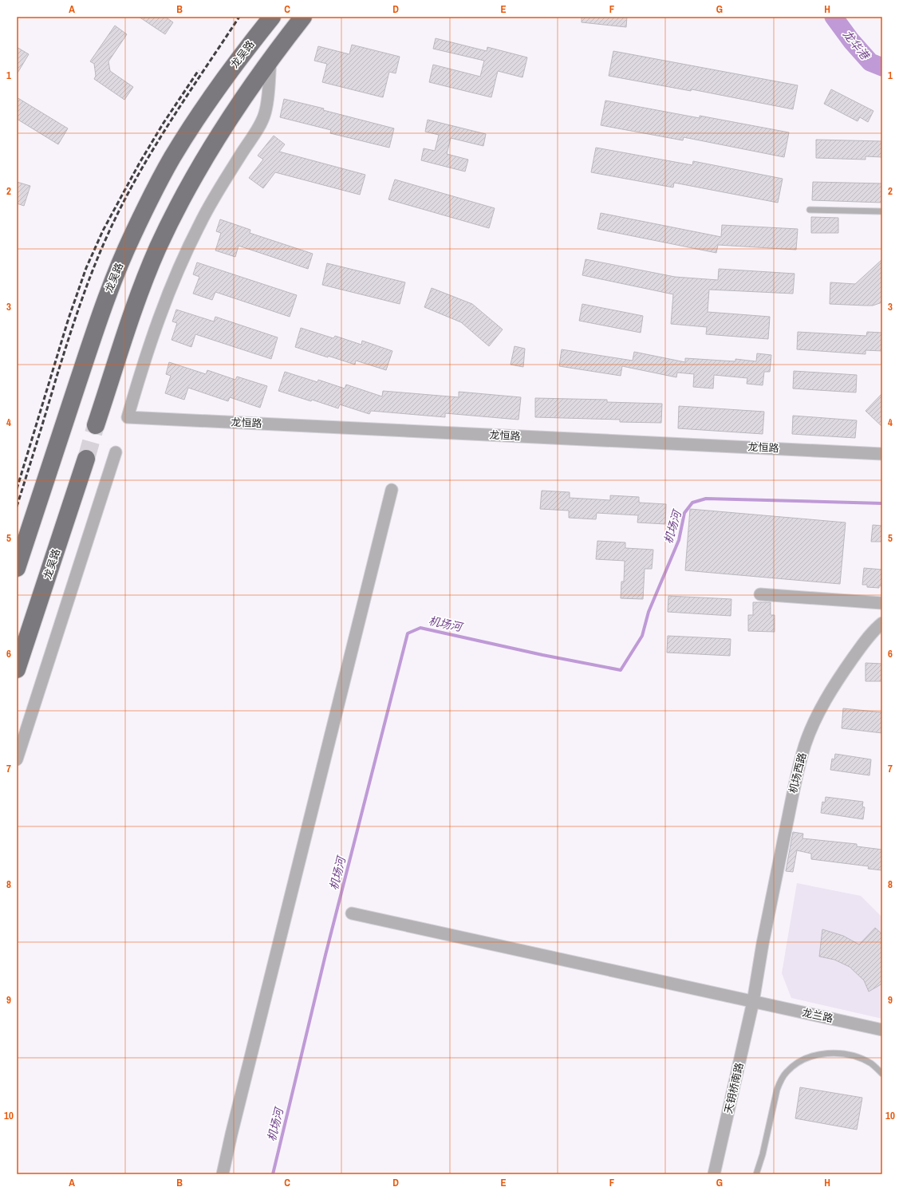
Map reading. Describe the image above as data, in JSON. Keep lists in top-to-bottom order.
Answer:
{
  "streets": {
    "main road": ["龙吴路"],
    "street": [
      "龙恒路",
      "机场西路",
      "龙兰路",
      "天钥桥南路"
    ]
  },
  "crossings": [
    ["机场西路", "龙兰路"],
    ["机场西路", "天钥桥南路"],
    ["龙兰路", "天钥桥南路"]
  ],
  "water": ["龙华港", "机场河"],
  "grid": {
    "columns": [
      "A",
      "B",
      "C",
      "D",
      "E",
      "F",
      "G",
      "H"
    ],
    "rows": [
      "1",
      "2",
      "3",
      "4",
      "5",
      "6",
      "7",
      "8",
      "9",
      "10"
    ]
  }
}
